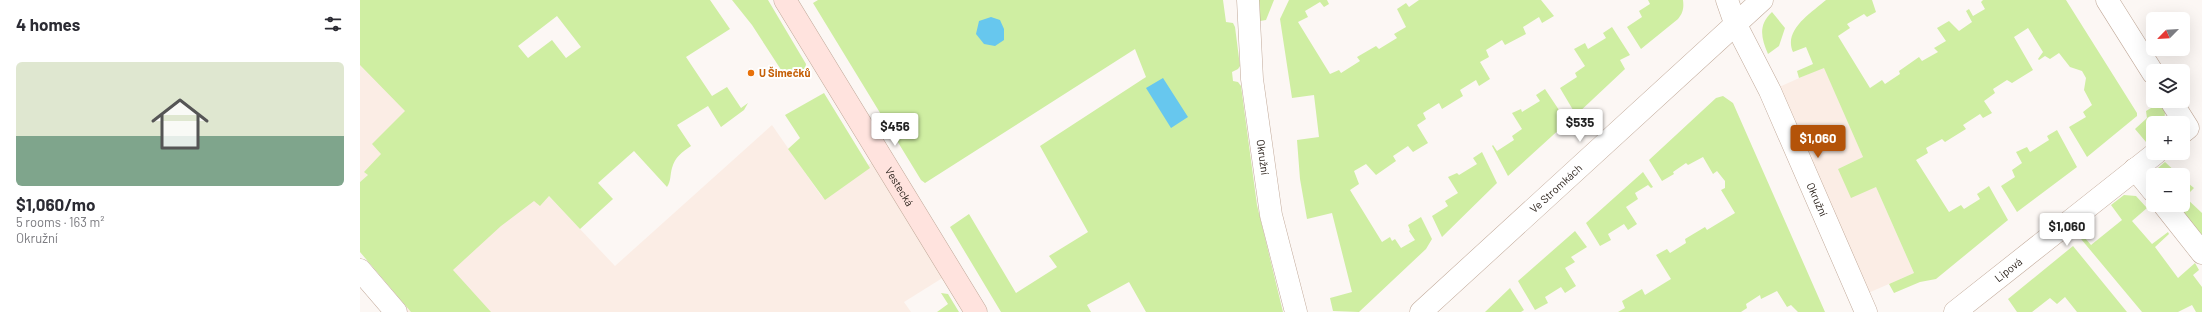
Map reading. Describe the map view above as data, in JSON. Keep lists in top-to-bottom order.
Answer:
{
  "streets": {
    "street": [
      "Okružní",
      "Vestecká",
      "Ve Stromkách",
      "Lipová"
    ]
  },
  "crossings": [
    ["Okružní", "Ve Stromkách"]
  ],
  "places": ["U Šimečků"],
  "north": "bottom left",
  "page": {
    "heading": "4 homes",
    "map_buttons": ["+", "−"],
    "list": [
      {
        "name": "$1,060/mo",
        "note": "5 rooms · 163 m² · Okružní"
      }
    ],
    "price": [
      "$535",
      "$456",
      "$1,060",
      "$1,060"
    ]
  }
}
